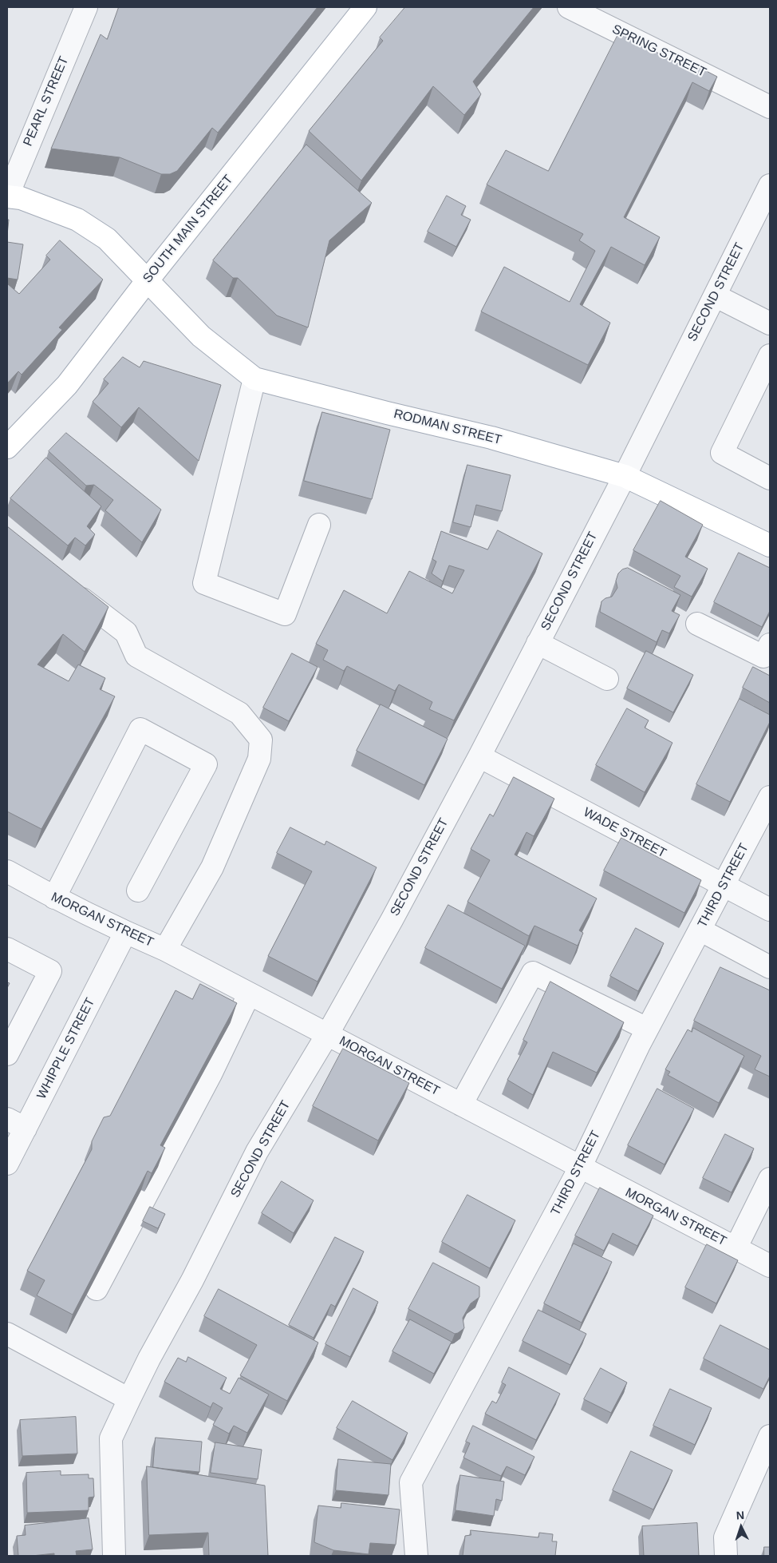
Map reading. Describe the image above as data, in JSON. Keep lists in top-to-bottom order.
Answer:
{
  "streets": {
    "main road": ["SOUTH MAIN STREET", "RODMAN STREET"],
    "street": [
      "SPRING STREET",
      "PEARL STREET",
      "SECOND STREET",
      "WADE STREET",
      "THIRD STREET",
      "MORGAN STREET",
      "WHIPPLE STREET"
    ]
  },
  "crossings": [
    ["PEARL STREET", "RODMAN STREET"],
    ["SOUTH MAIN STREET", "RODMAN STREET"],
    ["SECOND STREET", "RODMAN STREET"],
    ["SECOND STREET", "WADE STREET"],
    ["SECOND STREET", "MORGAN STREET"],
    ["WADE STREET", "THIRD STREET"],
    ["THIRD STREET", "MORGAN STREET"],
    ["MORGAN STREET", "WHIPPLE STREET"]
  ],
  "north": "top"
}
